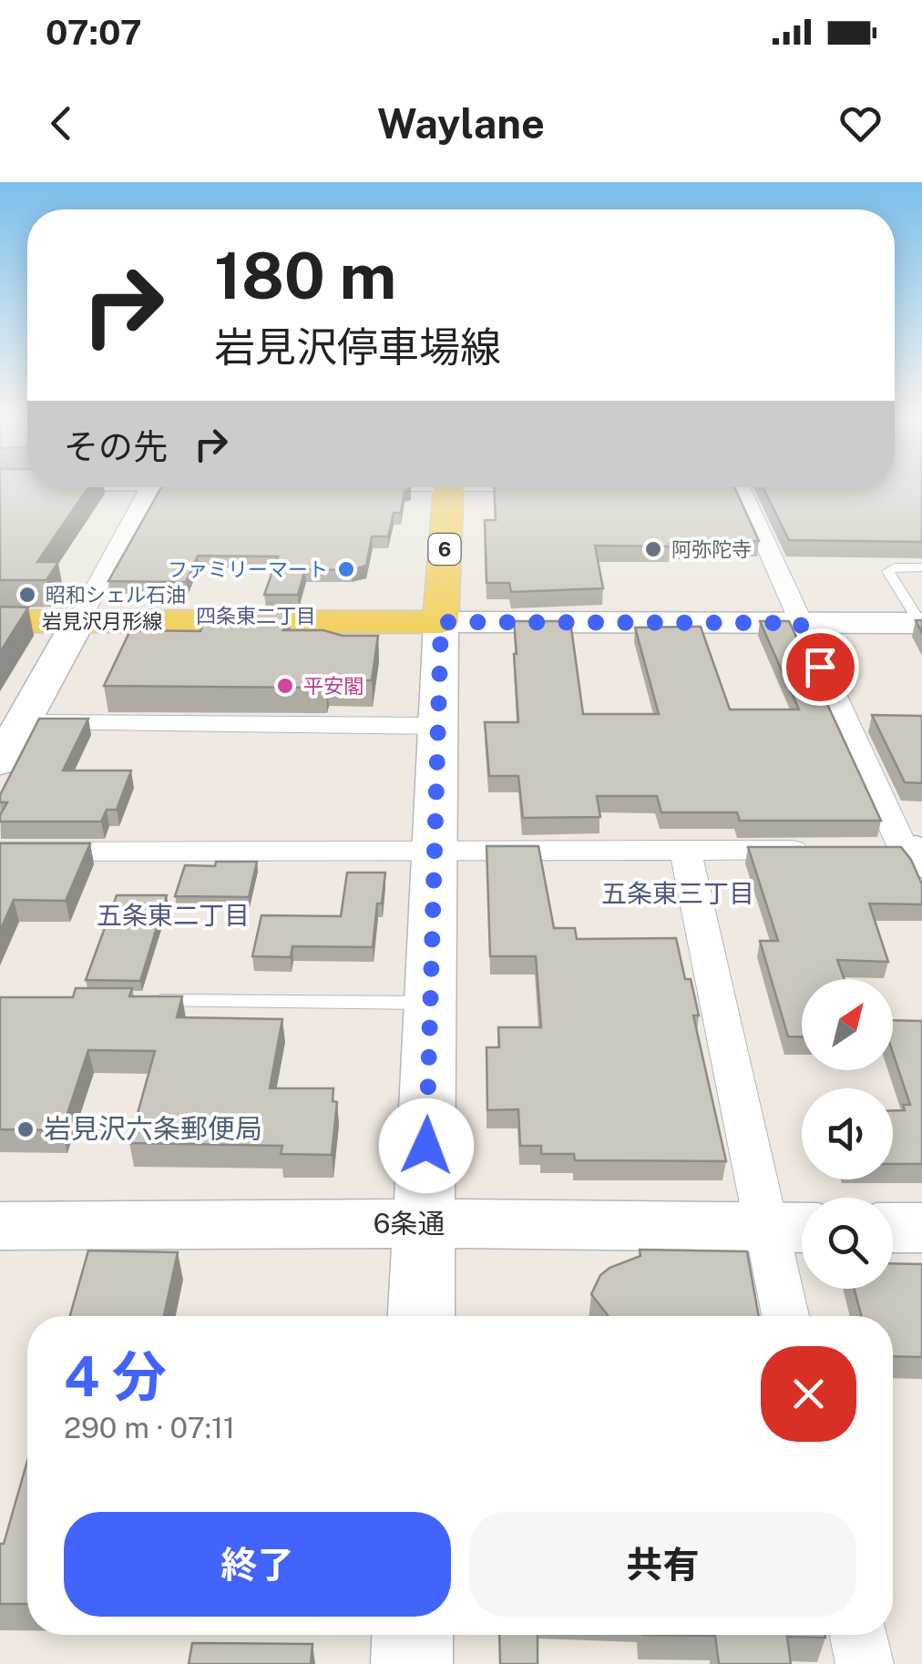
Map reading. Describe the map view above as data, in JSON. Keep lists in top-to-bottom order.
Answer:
{
  "streets": {
    "main road": ["6", "岩見沢月形線"],
    "street": ["6条通"]
  },
  "crossings": [
    ["6", "岩見沢月形線"]
  ],
  "districts": ["四条東二丁目", "五条東三丁目", "五条東二丁目"],
  "places": [
    "阿弥陀寺",
    "ファミリーマート",
    "昭和シェル石油",
    "平安閣",
    "岩見沢六条郵便局"
  ],
  "north": "top right",
  "page": {
    "status": "07:07",
    "header": "Waylane",
    "turn": ["180 m", "岩見沢停車場線"],
    "then": "その先",
    "heading": ["4 分", "290 m · 07:11"],
    "buttons": ["終了", "共有"]
  }
}
